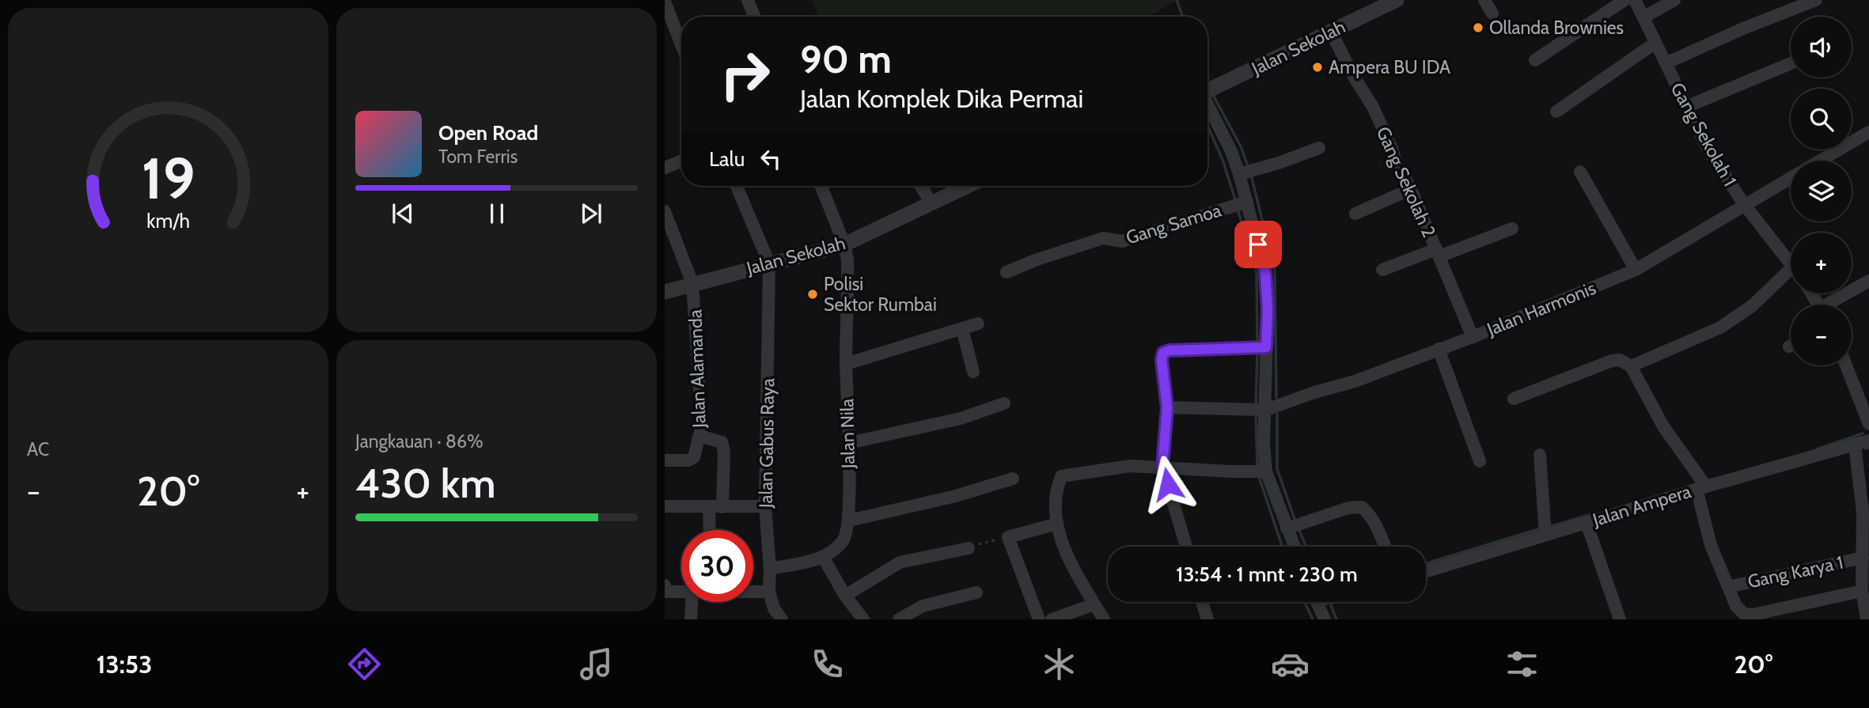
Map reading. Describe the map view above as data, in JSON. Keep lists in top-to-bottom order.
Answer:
{
  "streets": {
    "street": [
      "Jalan Sekolah",
      "Gang Sekolah 1",
      "Gang Sekolah 2",
      "Gang Samoa",
      "Jalan Harmonis",
      "Jalan Alamanda",
      "Jalan Nila",
      "Jalan Gabus Raya",
      "Jalan Ampera",
      "Gang Karya 1"
    ]
  },
  "crossings": [
    ["Jalan Sekolah", "Gang Sekolah 2"],
    ["Jalan Sekolah", "Jalan Alamanda"],
    ["Jalan Sekolah", "Jalan Nila"],
    ["Jalan Sekolah", "Jalan Gabus Raya"],
    ["Gang Sekolah 1", "Jalan Harmonis"],
    ["Gang Sekolah 2", "Jalan Harmonis"],
    ["Jalan Nila", "Jalan Gabus Raya"]
  ],
  "places": ["Ollanda Brownies", "Ampera BU IDA", "Polisi Sektor Rumbai"],
  "page": {
    "map_buttons": ["+", "−"],
    "turn": ["90 m", "Jalan Komplek Dika Permai"],
    "song": ["Open Road", "Tom Ferris"],
    "then": "Lalu",
    "tile": [
      "AC",
      ["Jangkauan · 86%", "430 km"]
    ],
    "heat": ["−", "20°", "+"],
    "limit": "30",
    "trip": "13:54 · 1 mnt · 230 m",
    "tabs": ["13:53", "20°"],
    "gauge": ["19", "km/h"]
  }
}
